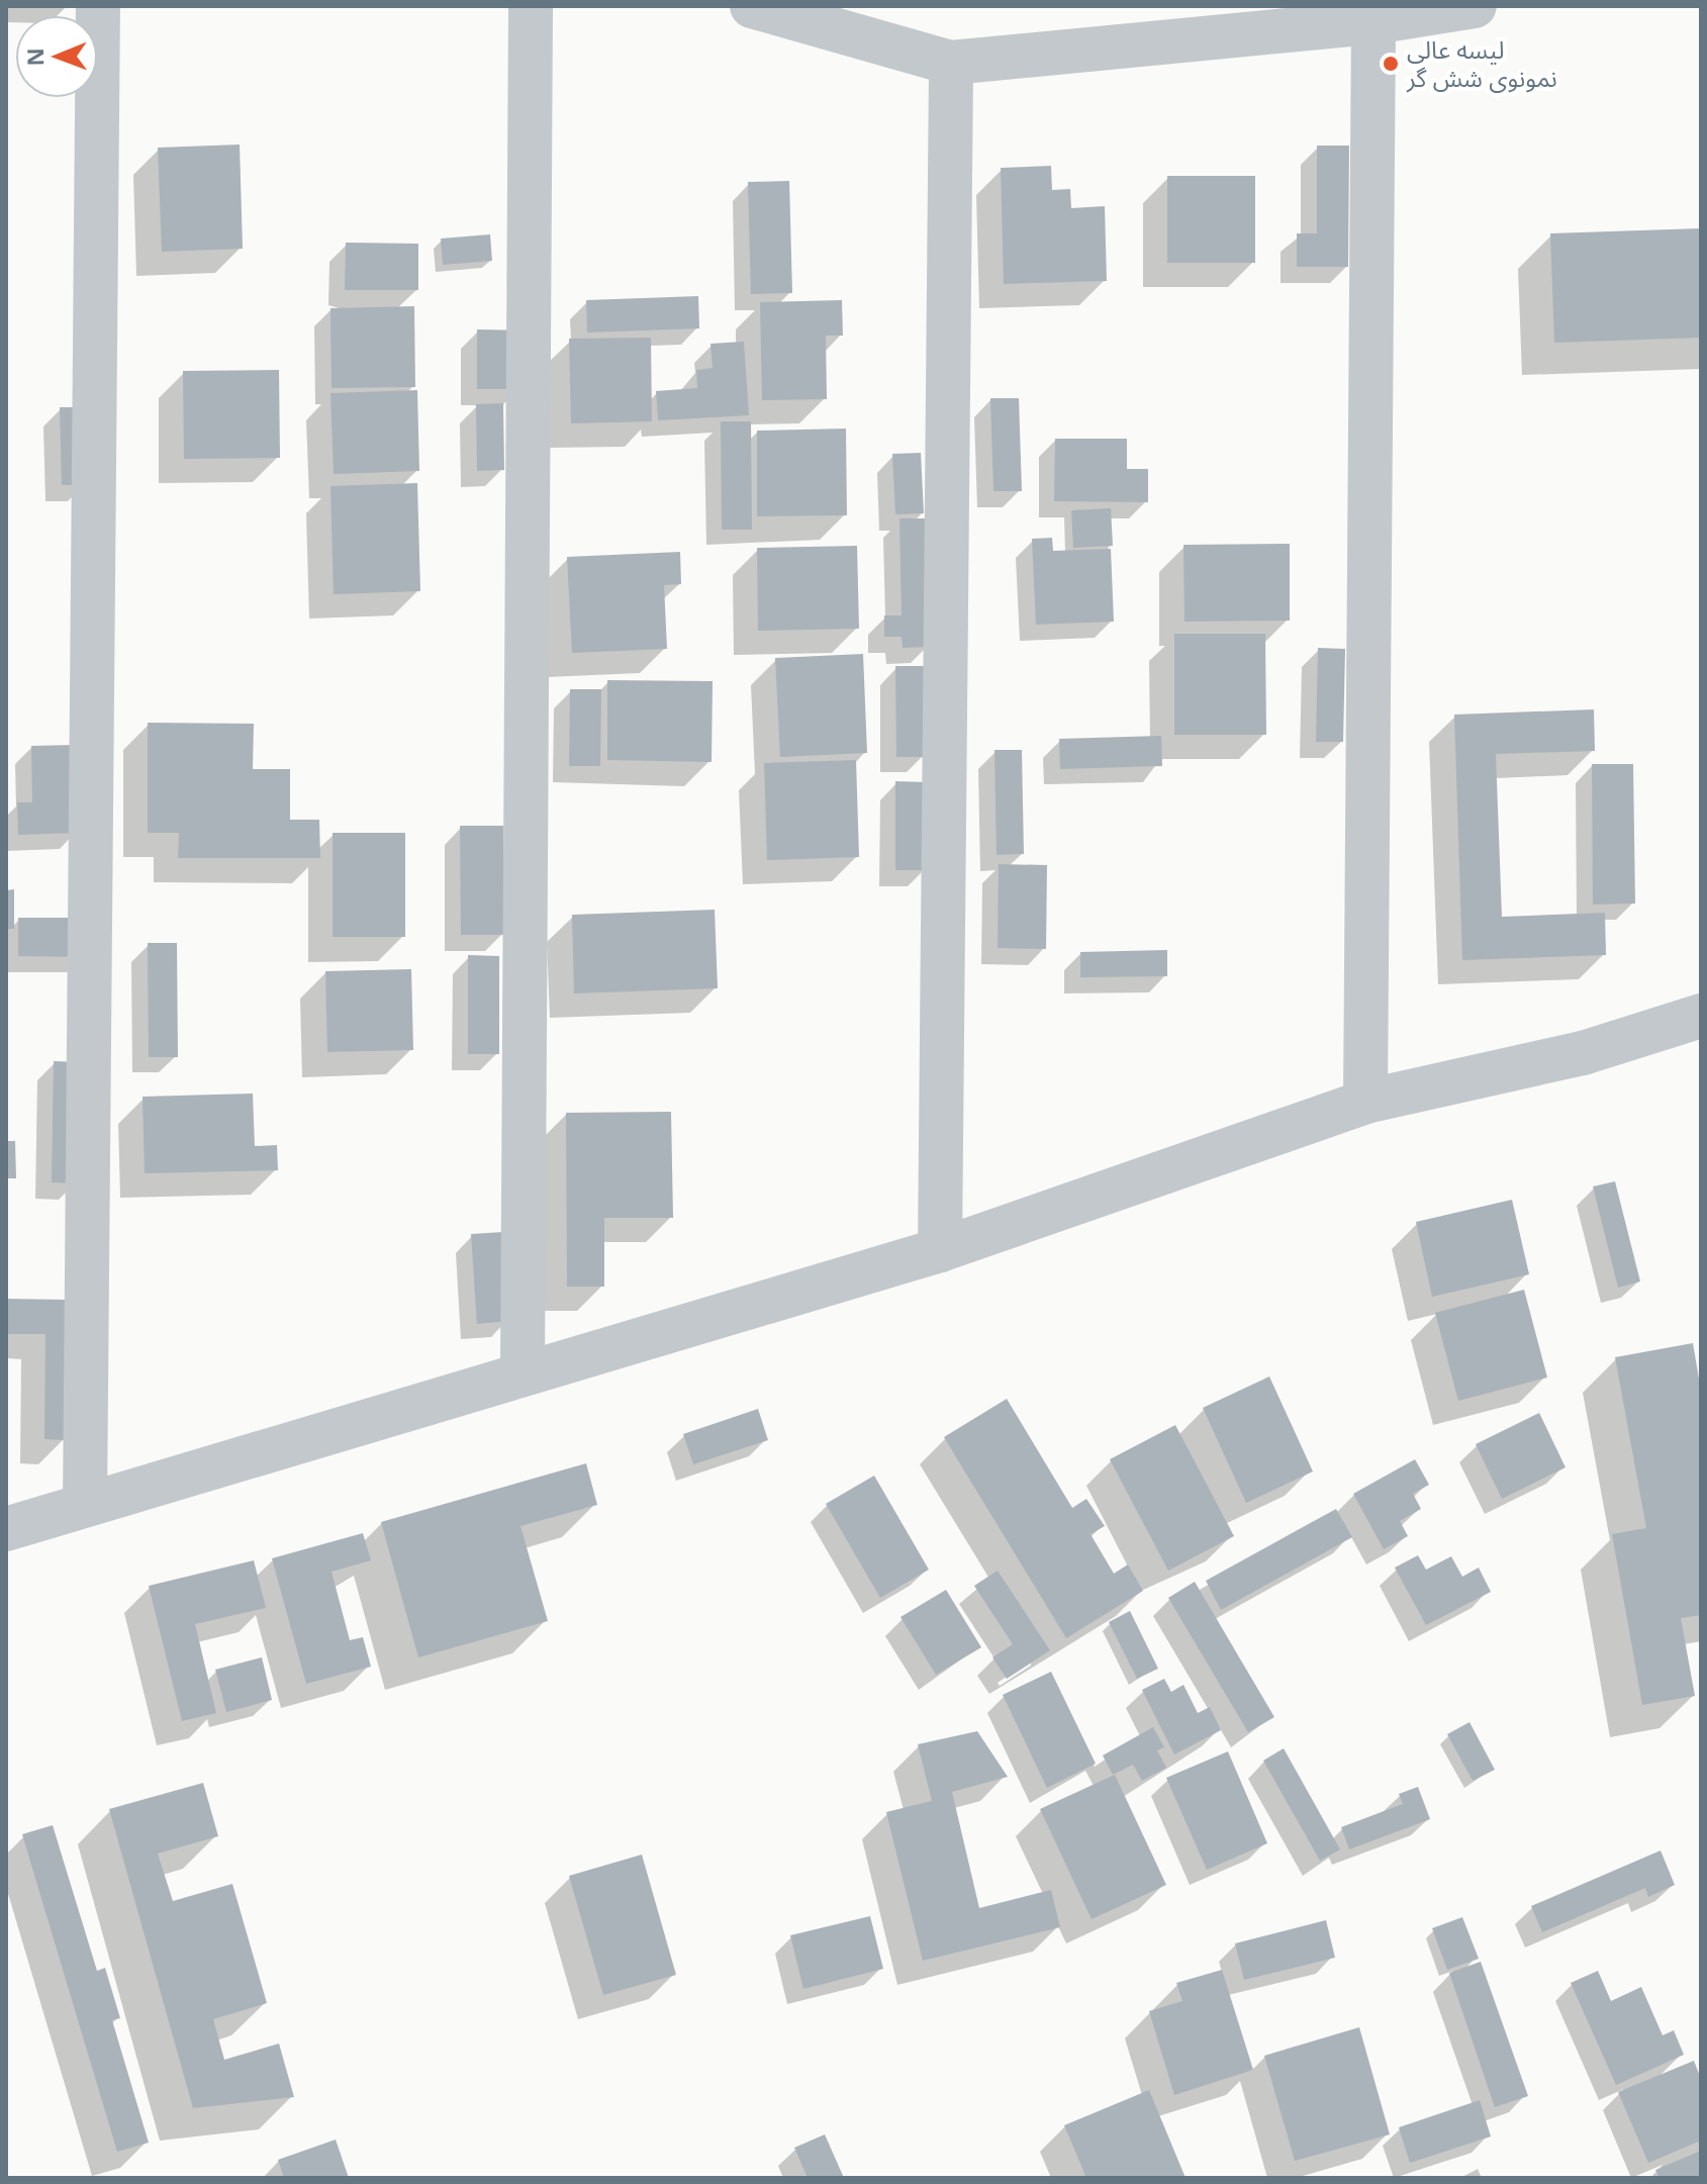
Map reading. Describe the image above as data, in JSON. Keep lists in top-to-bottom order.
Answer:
{
  "places": ["لیسه عالی نمونوی شش گر"],
  "north": "left"
}
